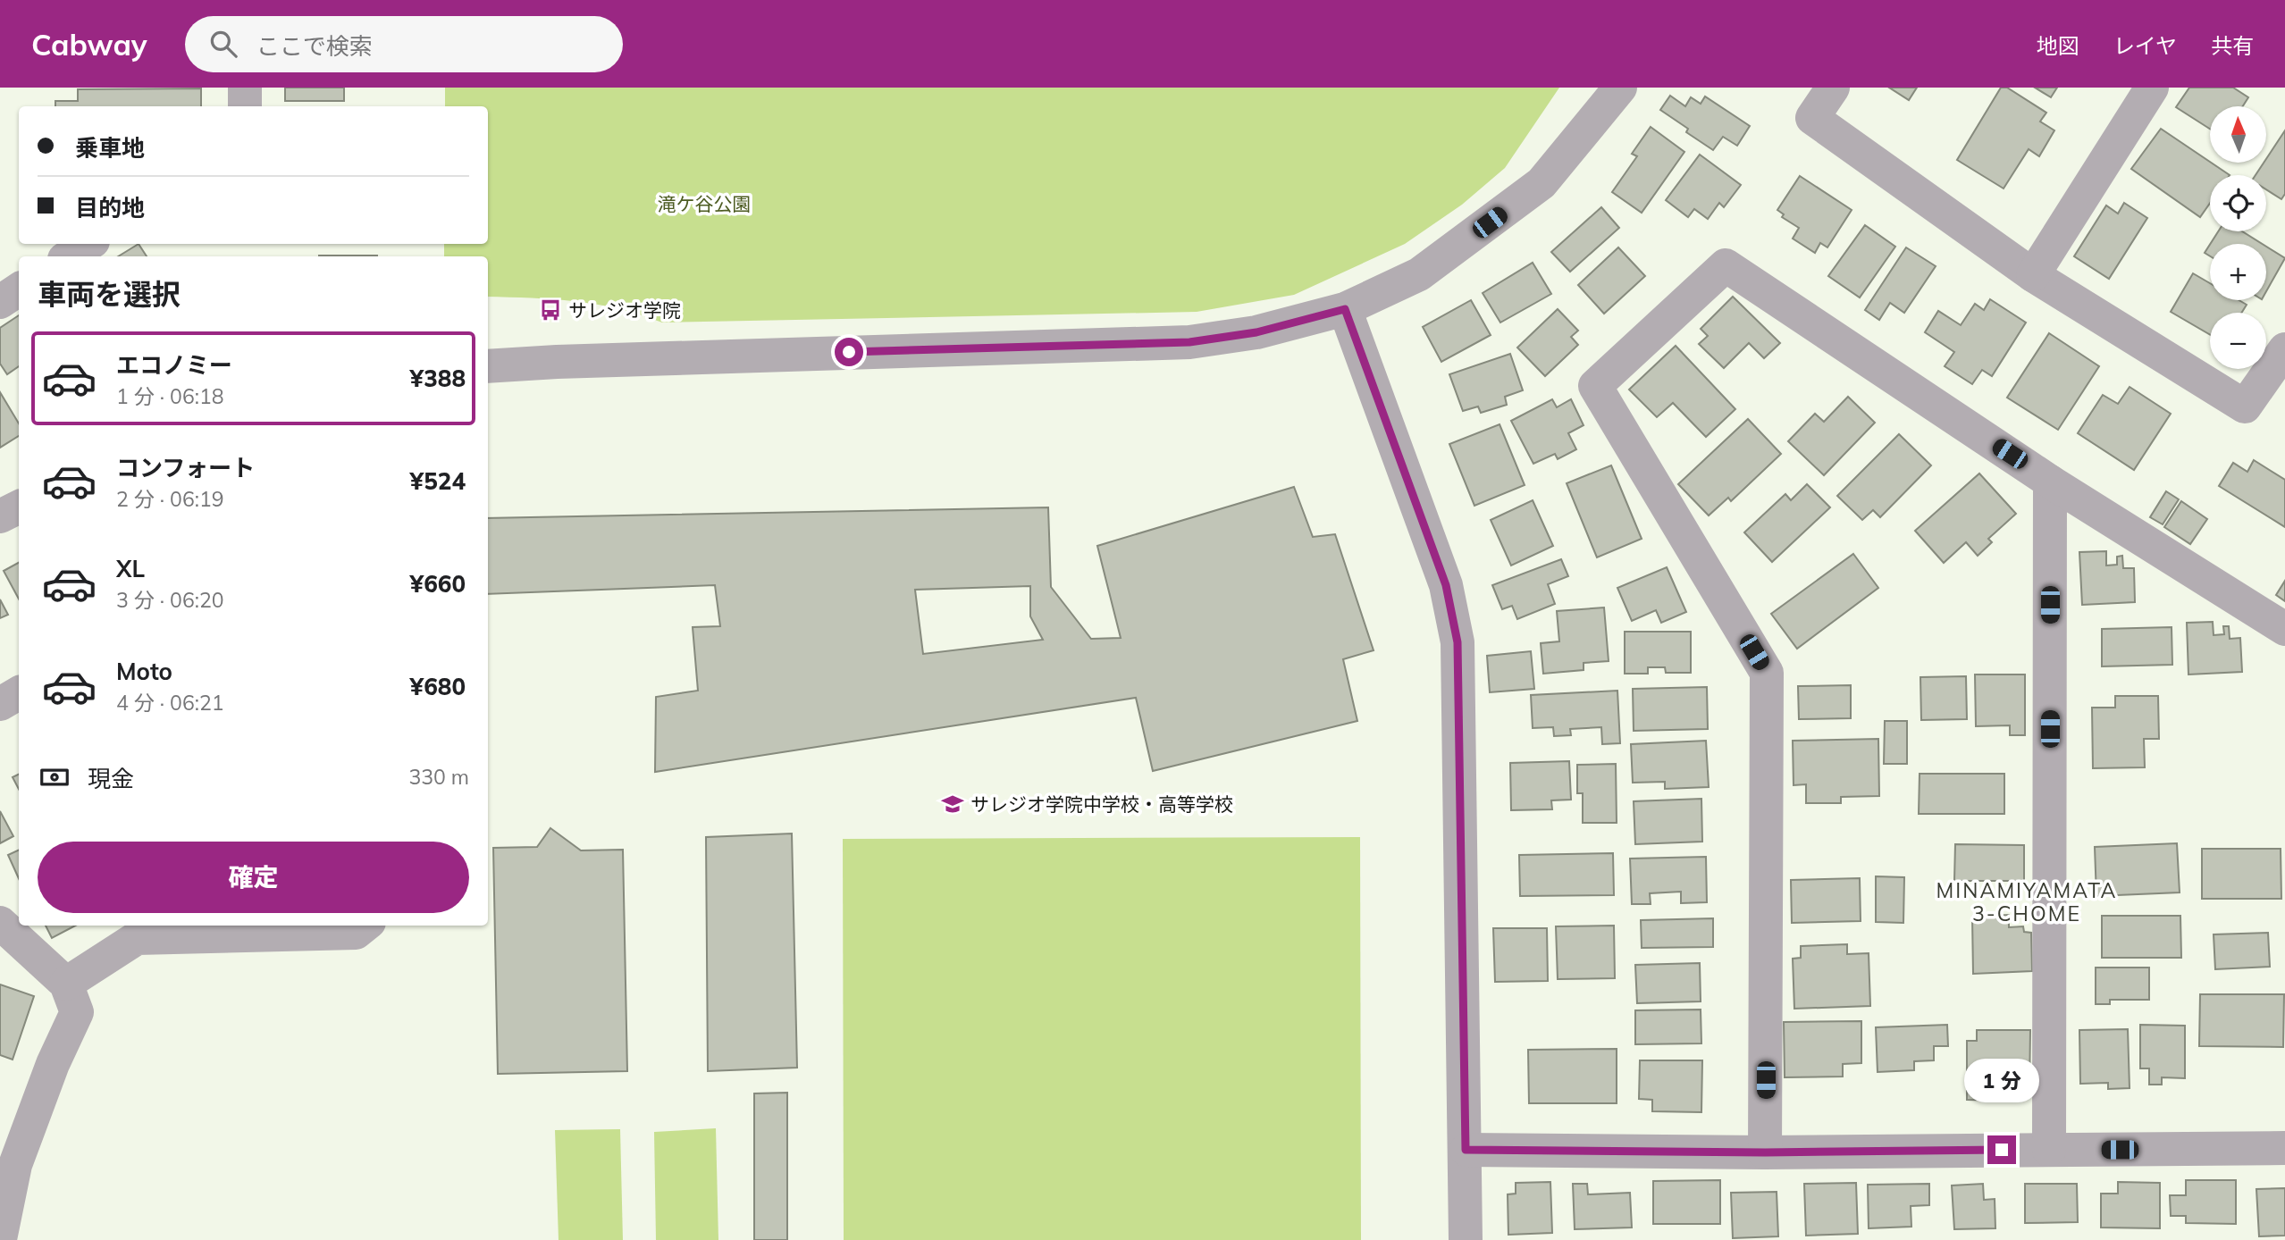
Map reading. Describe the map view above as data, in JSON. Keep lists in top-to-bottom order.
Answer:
{
  "districts": ["MINAMIYAMATA 3-CHOME"],
  "parks": ["滝ケ谷公園"],
  "places": {
    "bus stop": ["サレジオ学院"],
    "school or university": ["サレジオ学院中学校・高等学校"]
  },
  "north": "top",
  "page": {
    "header": "Cabway",
    "search": "ここで検索",
    "nav": ["地図", "レイヤ", "共有"],
    "map_buttons": ["+", "−"],
    "banner": ["乗車地", "目的地"],
    "heading": "車両を選択",
    "list": [
      {
        "name": "エコノミー",
        "note": "1 分 · 06:18",
        "value": "¥388"
      },
      {
        "name": "コンフォート",
        "note": "2 分 · 06:19",
        "value": "¥524"
      },
      {
        "name": "XL",
        "note": "3 分 · 06:20",
        "value": "¥660"
      },
      {
        "name": "Moto",
        "note": "4 分 · 06:21",
        "value": "¥680"
      }
    ],
    "pay": ["現金", "330 m"],
    "buttons": "確定",
    "bubble": "1 分"
  }
}
